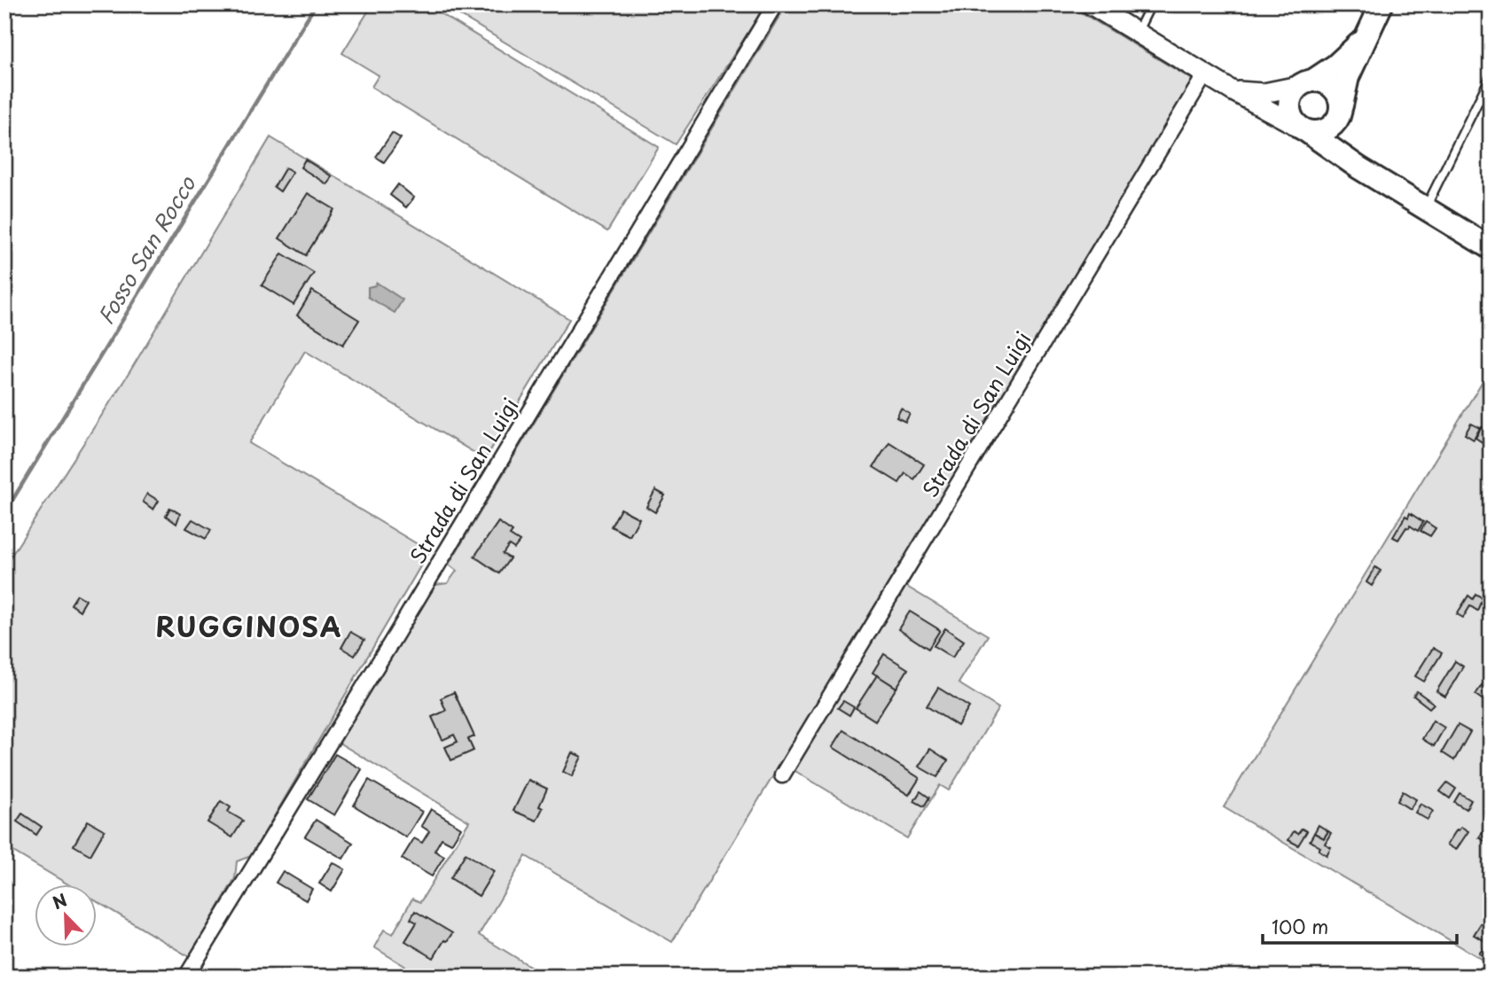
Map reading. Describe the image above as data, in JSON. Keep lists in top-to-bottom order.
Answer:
{
  "streets": {
    "street": ["Strada di San Luigi"]
  },
  "districts": ["RUGGINOSA"],
  "water": ["Fosso San Rocco"],
  "scale_bar": "100 m",
  "north": "top left"
}
